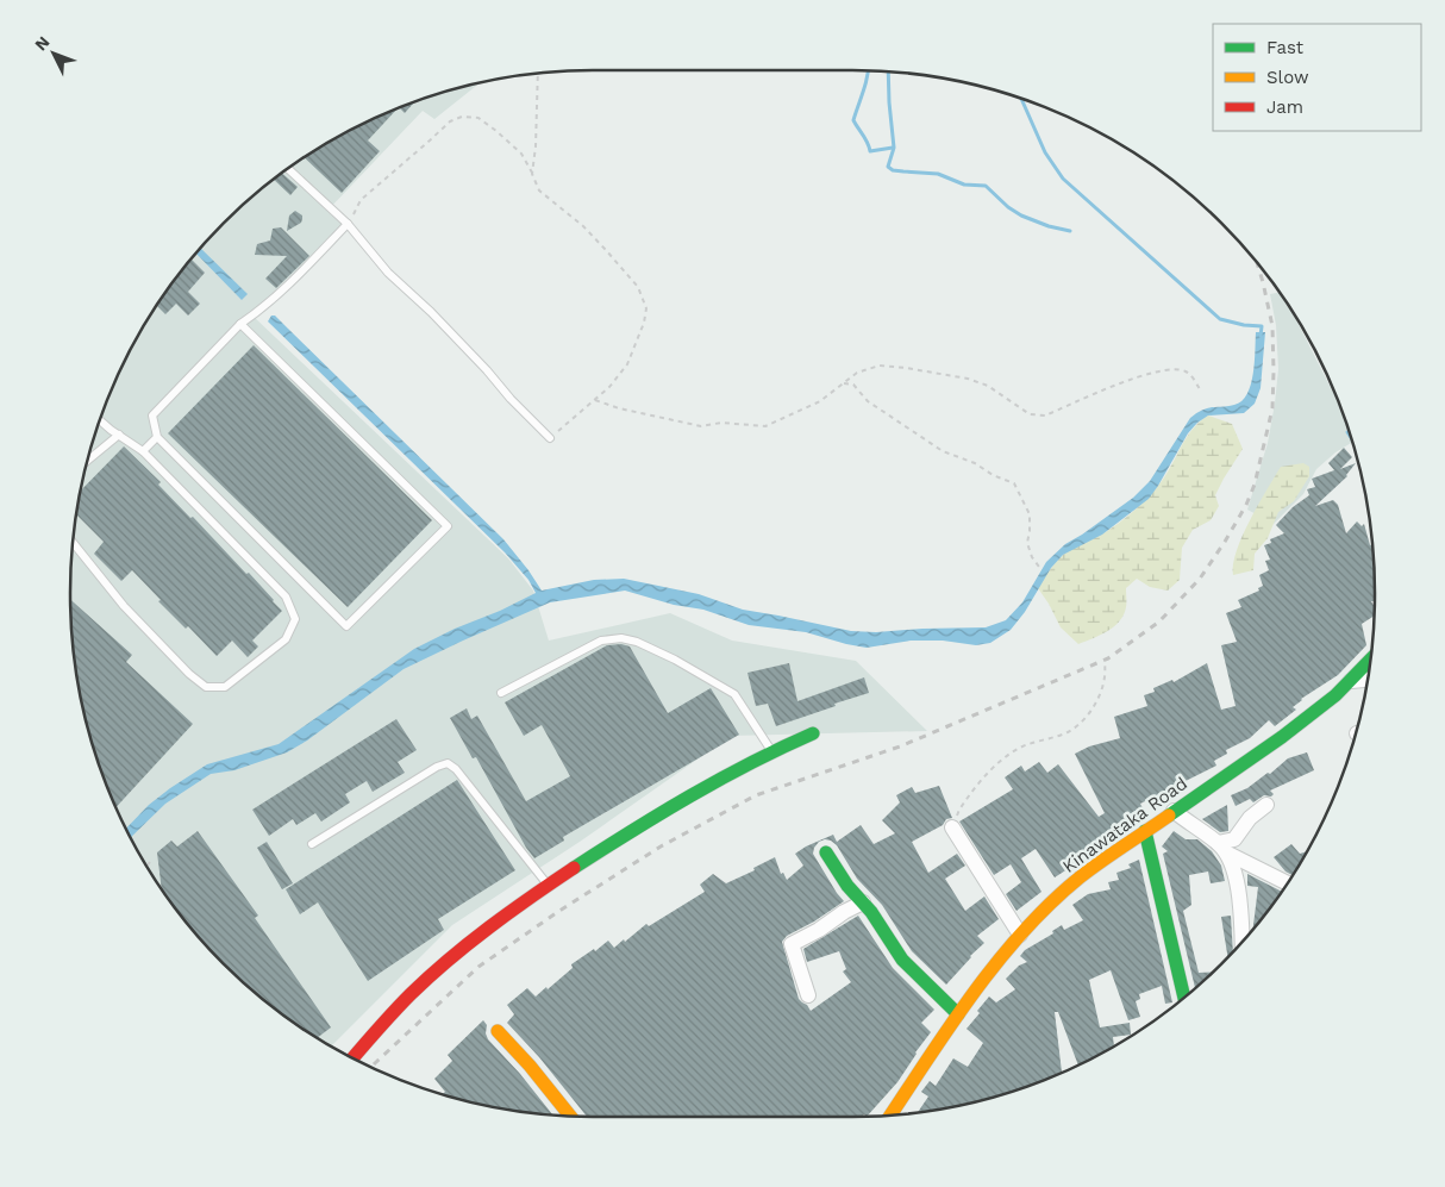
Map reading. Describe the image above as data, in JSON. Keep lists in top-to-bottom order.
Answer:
{
  "streets": {
    "street": ["Kinawataka Road"]
  },
  "legend": ["Fast", "Slow", "Jam"],
  "north": "top left"
}
